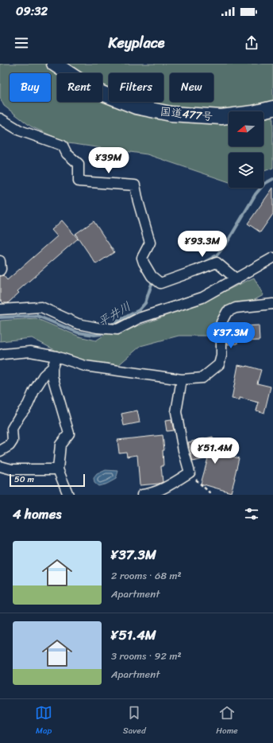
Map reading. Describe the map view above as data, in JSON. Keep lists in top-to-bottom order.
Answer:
{
  "streets": {
    "highway": ["国道477号"]
  },
  "water": ["平井川"],
  "scale_bar": "50 m",
  "north": "left",
  "page": {
    "status": "09:32",
    "header": "Keyplace",
    "chip": [
      "Buy",
      "Rent",
      "Filters",
      "New"
    ],
    "price": [
      "¥39M",
      "¥93.3M",
      "¥37.3M",
      "¥51.4M"
    ],
    "scale": "50 m",
    "heading": "4 homes",
    "list": [
      {
        "name": "¥37.3M",
        "note": "2 rooms · 68 m² · Apartment"
      },
      {
        "name": "¥51.4M",
        "note": "3 rooms · 92 m² · Apartment"
      }
    ],
    "tabs": ["Map", "Saved", "Home"]
  }
}
